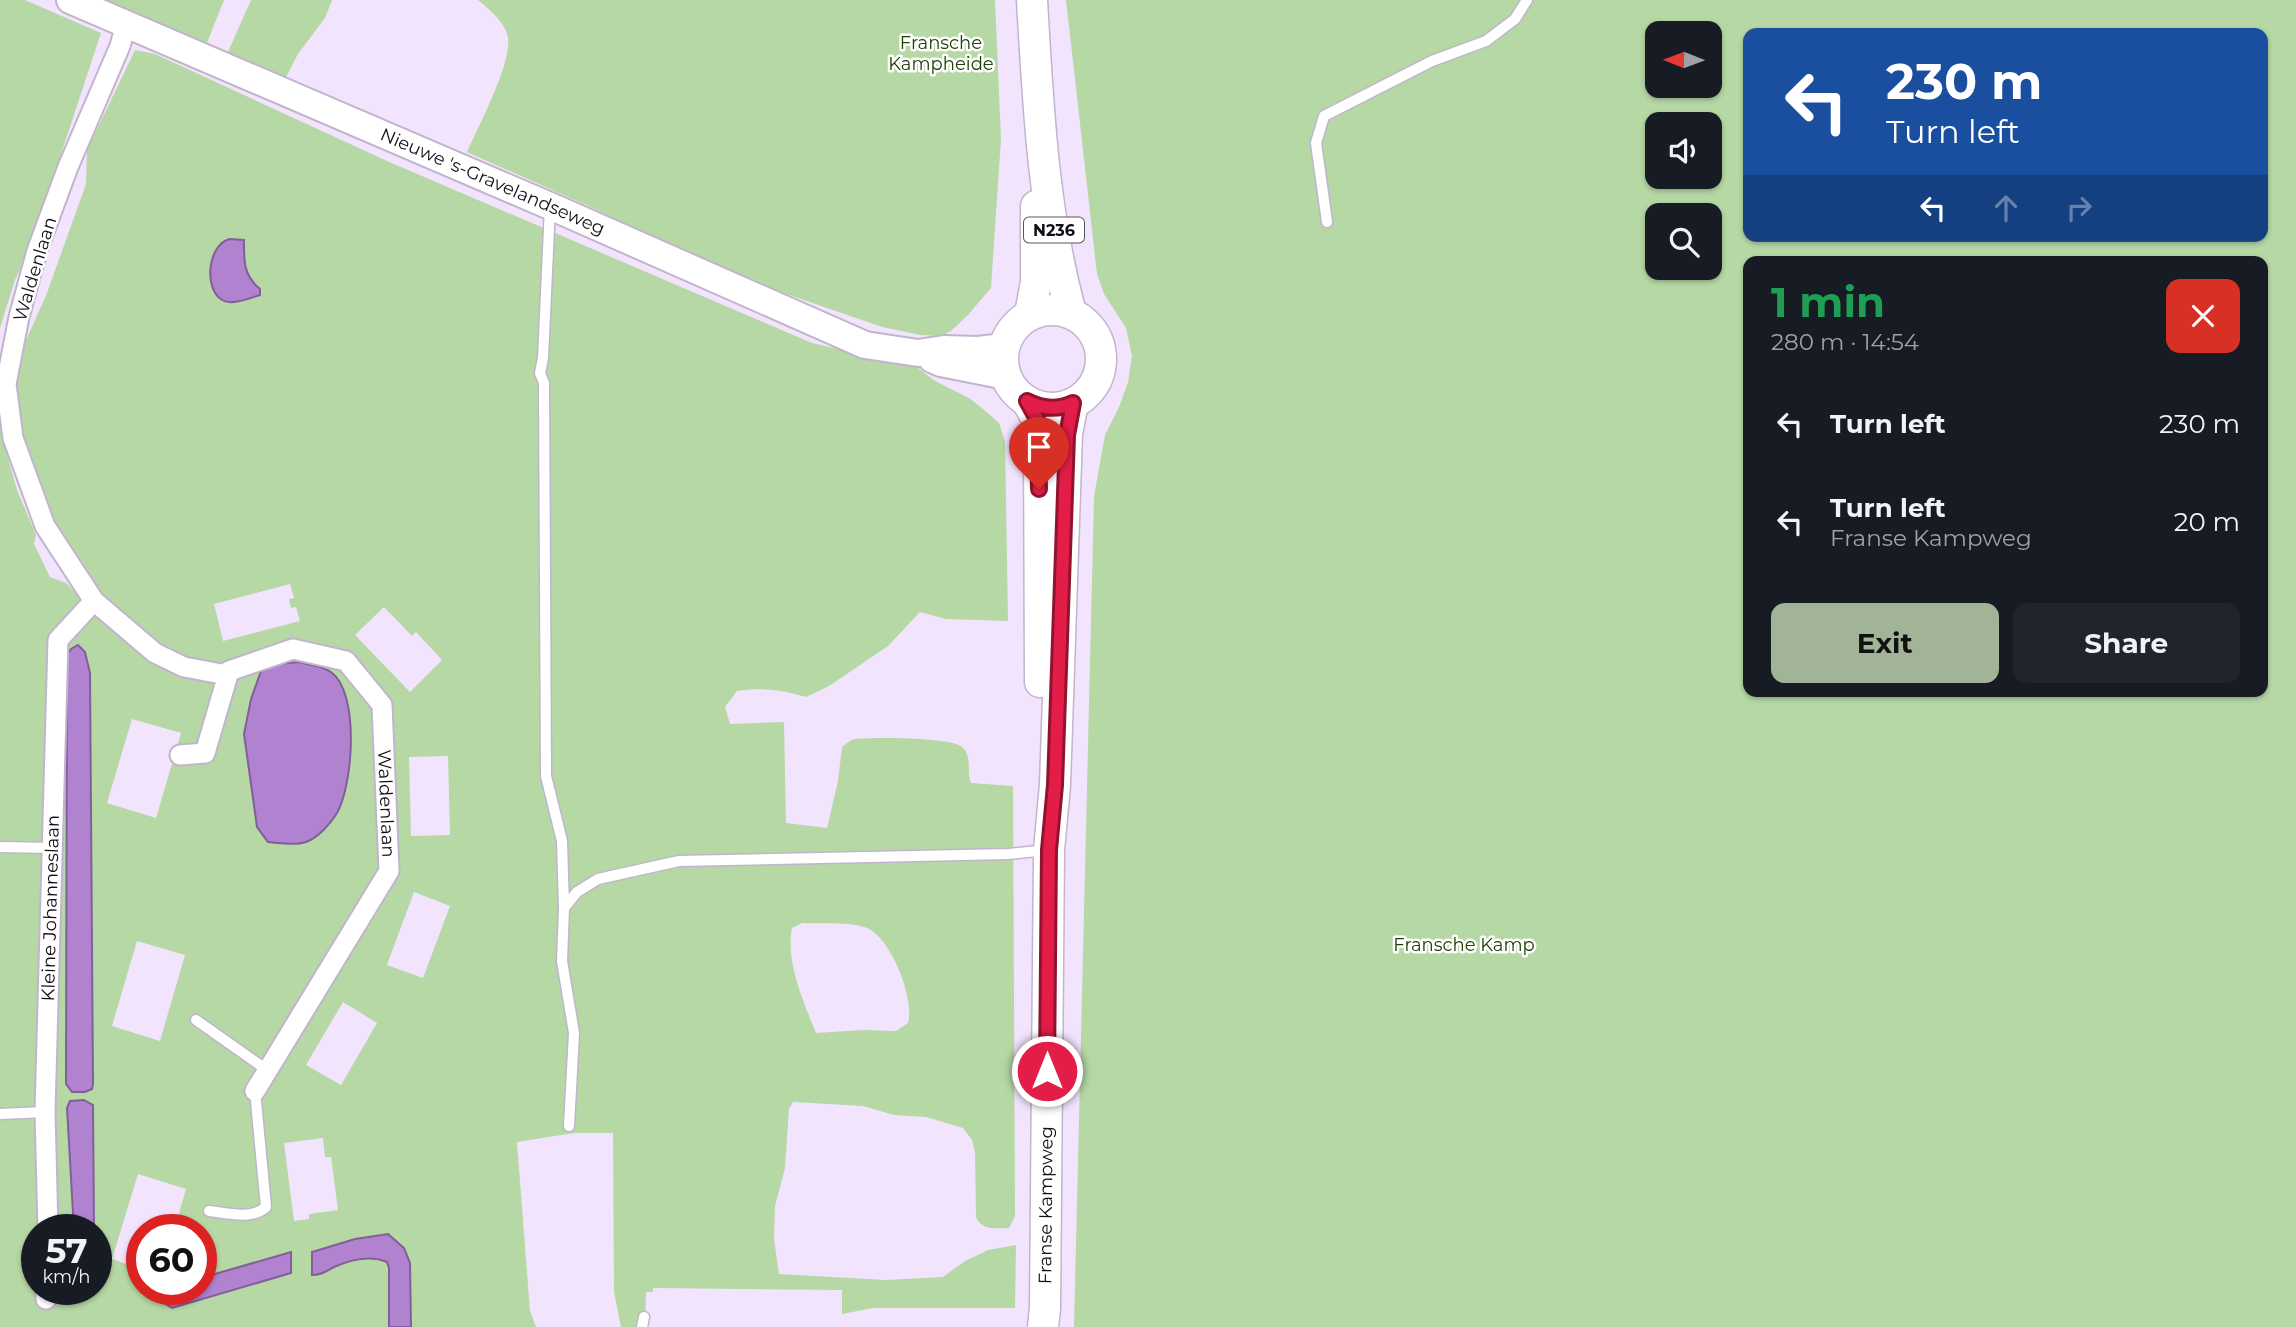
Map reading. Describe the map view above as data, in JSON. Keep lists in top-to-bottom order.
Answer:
{
  "streets": {
    "main road": ["Nieuwe 's-Gravelandseweg", "N236", "Franse Kampweg"],
    "street": ["Waldenlaan", "Kleine Johanneslaan"]
  },
  "crossings": [
    ["Nieuwe 's-Gravelandseweg", "N236"],
    ["Nieuwe 's-Gravelandseweg", "Waldenlaan"],
    ["Nieuwe 's-Gravelandseweg", "Franse Kampweg"],
    ["N236", "Franse Kampweg"],
    ["Waldenlaan", "Kleine Johanneslaan"]
  ],
  "parks": ["Fransche Kampheide", "Fransche Kamp"],
  "north": "left",
  "page": {
    "turn": ["230 m", "Turn left"],
    "heading": ["1 min", "280 m · 14:54"],
    "list": [
      {
        "name": "Turn left",
        "value": "230 m"
      },
      {
        "name": "Turn left",
        "note": "Franse Kampweg",
        "value": "20 m"
      }
    ],
    "buttons": ["Exit", "Share"],
    "speed": "57 km/h",
    "limit": "60"
  }
}
